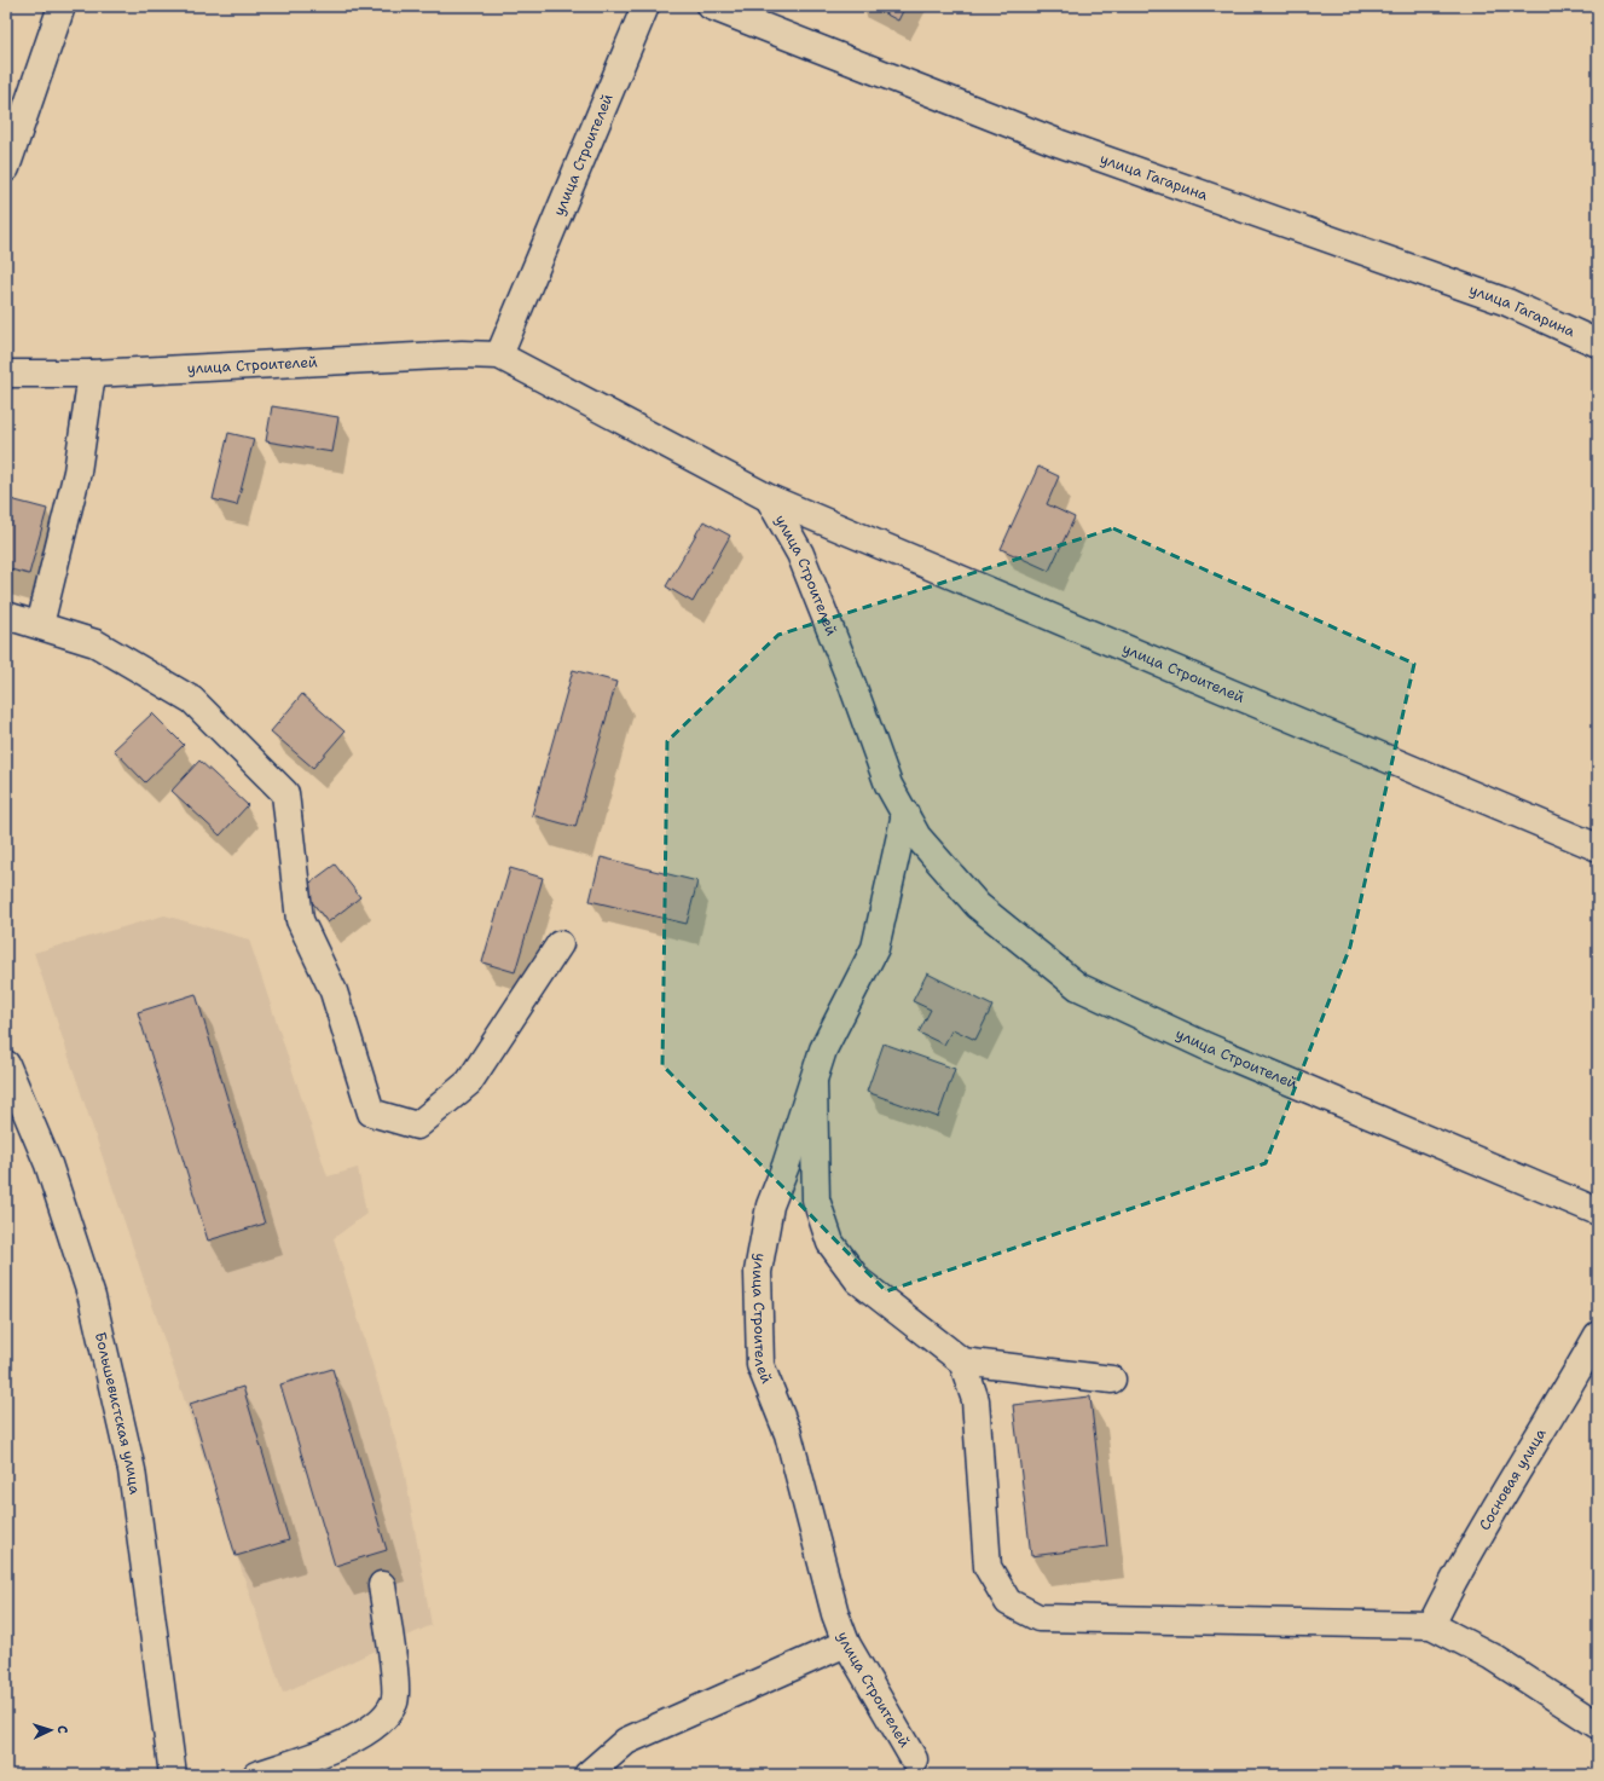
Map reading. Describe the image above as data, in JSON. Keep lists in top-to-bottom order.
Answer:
{
  "streets": {
    "street": [
      "улица Строителей",
      "улица Гагарина",
      "Большевистская улица",
      "Сосновая улица"
    ]
  },
  "north": "right"
}
